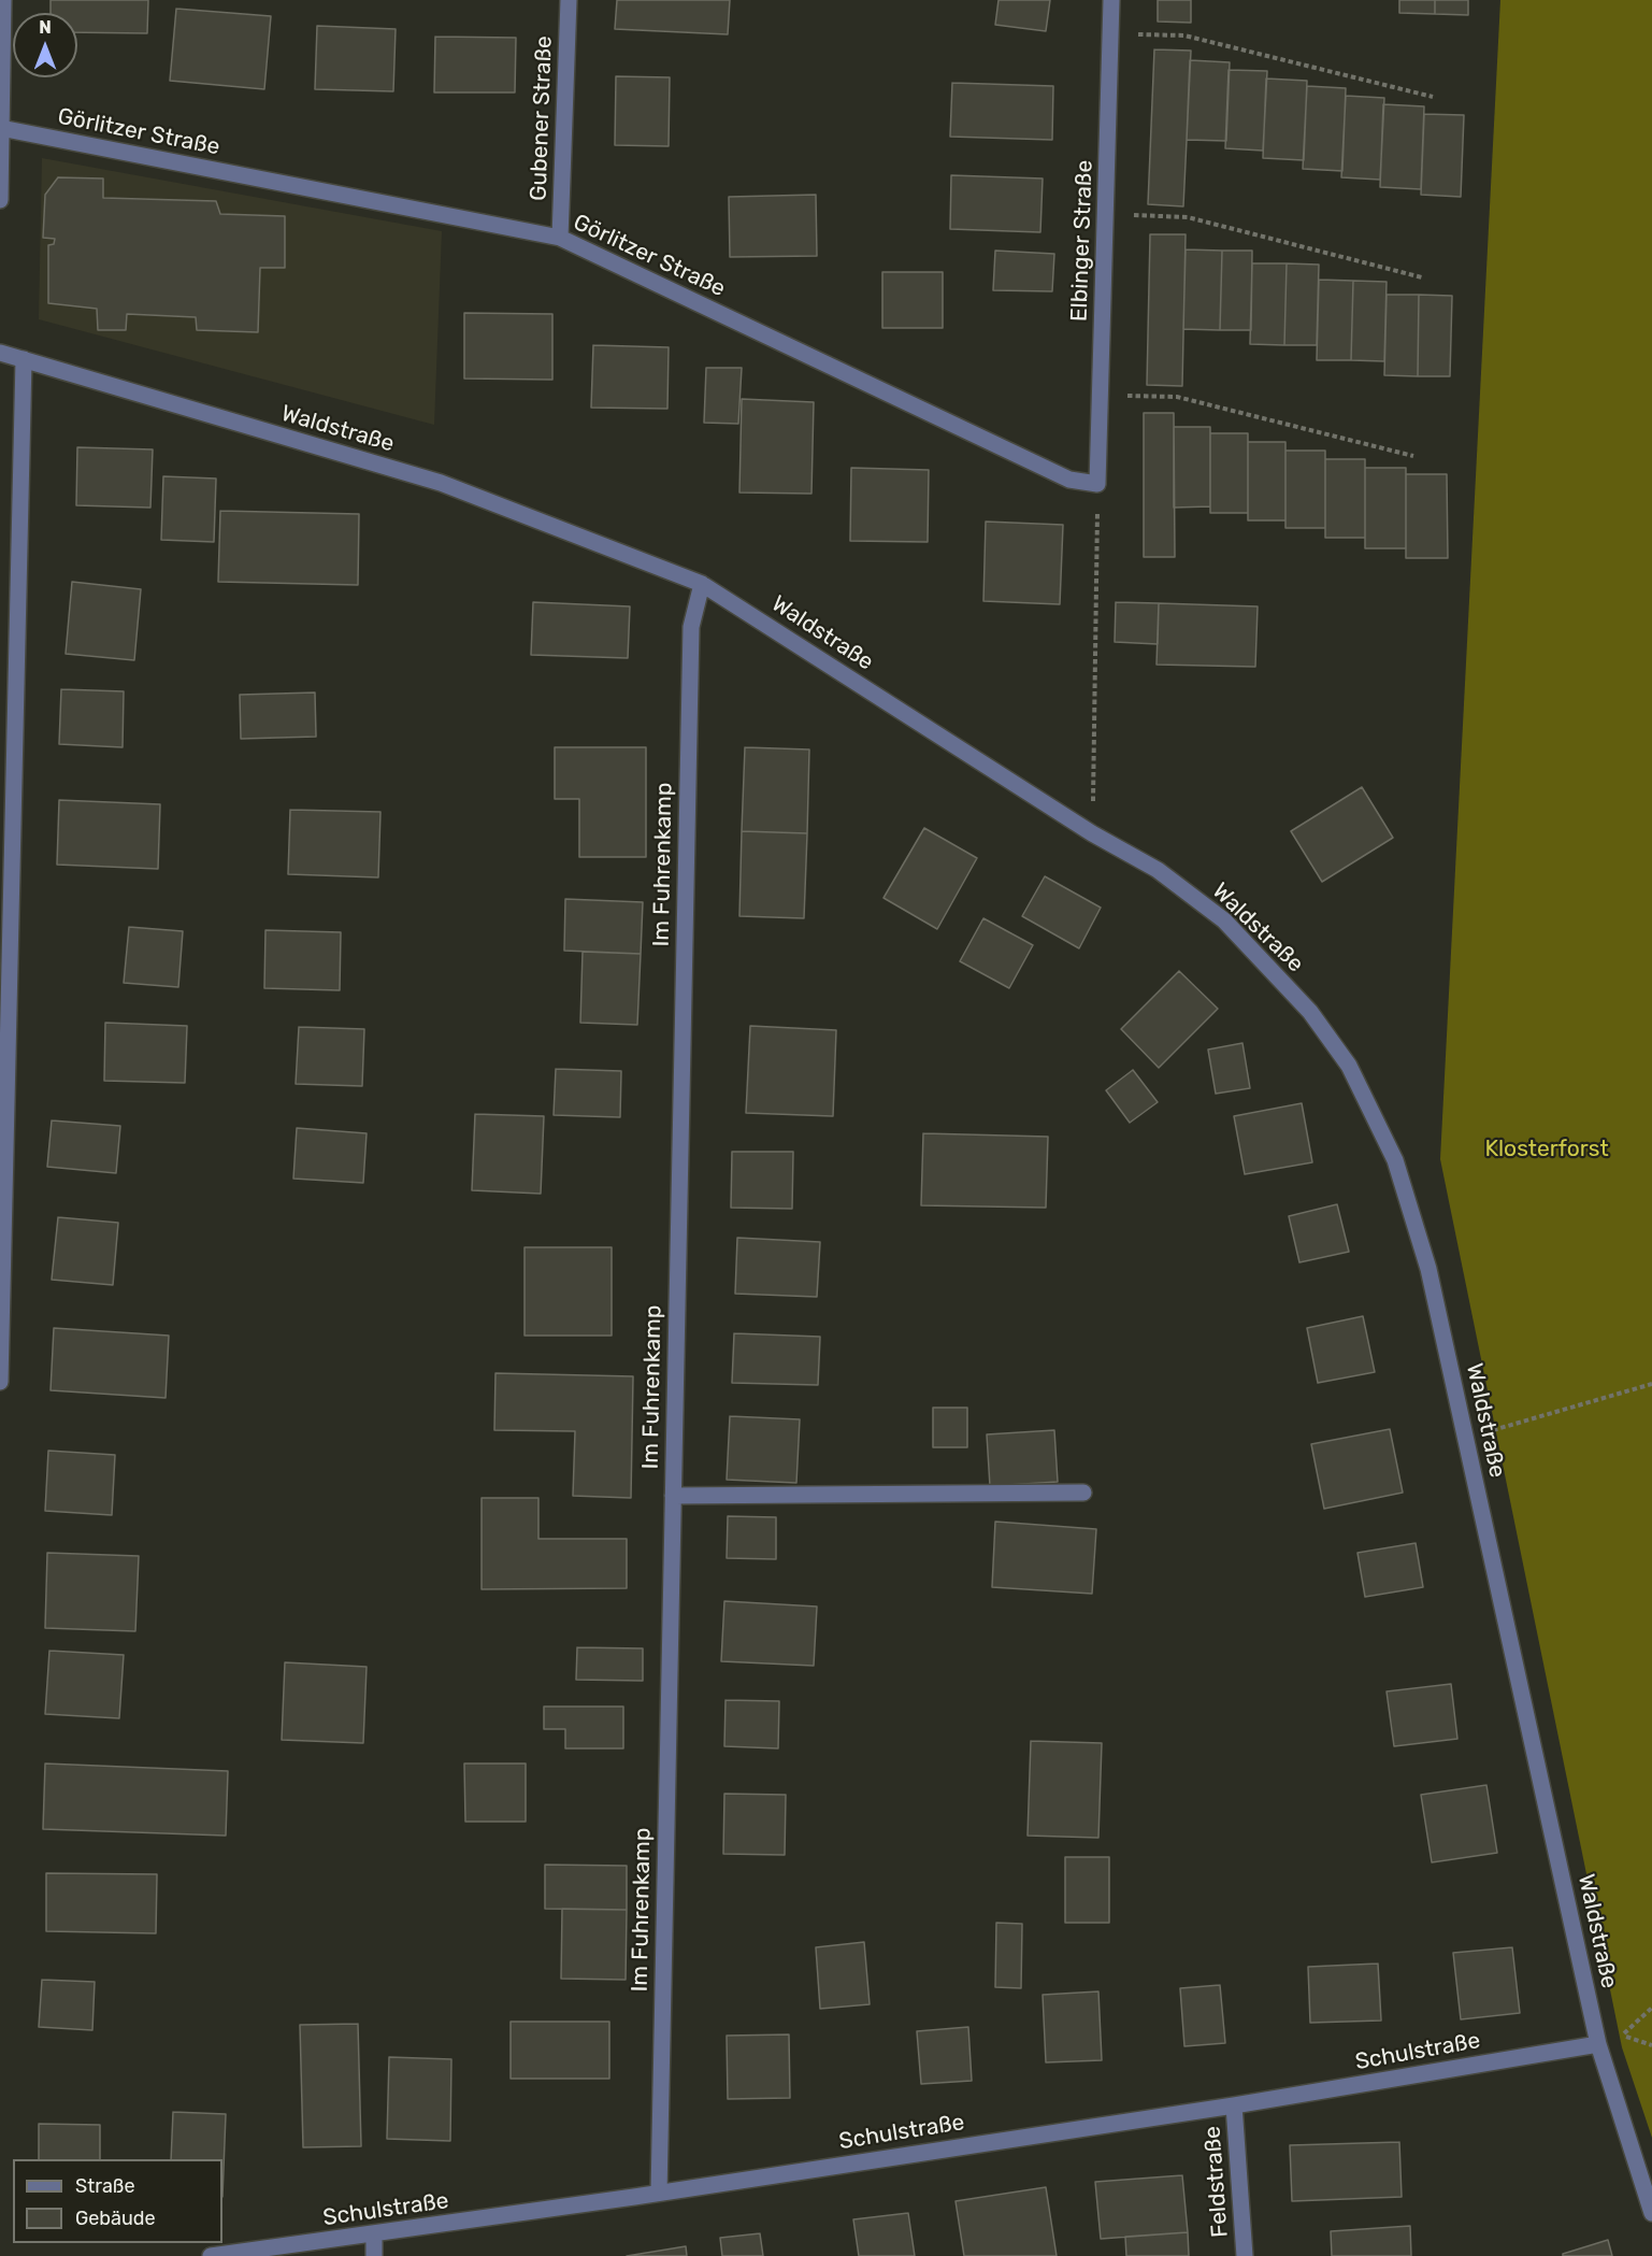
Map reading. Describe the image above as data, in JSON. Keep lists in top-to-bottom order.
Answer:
{
  "streets": {
    "street": [
      "Gubener Straße",
      "Görlitzer Straße",
      "Elbinger Straße",
      "Waldstraße",
      "Im Fuhrenkamp",
      "Schulstraße",
      "Feldstraße"
    ]
  },
  "crossings": [
    ["Gubener Straße", "Görlitzer Straße"],
    ["Görlitzer Straße", "Elbinger Straße"],
    ["Waldstraße", "Im Fuhrenkamp"],
    ["Waldstraße", "Schulstraße"],
    ["Im Fuhrenkamp", "Schulstraße"],
    ["Schulstraße", "Feldstraße"]
  ],
  "parks": ["Klosterforst"],
  "legend": ["Straße", "Gebäude"],
  "north": "top"
}
